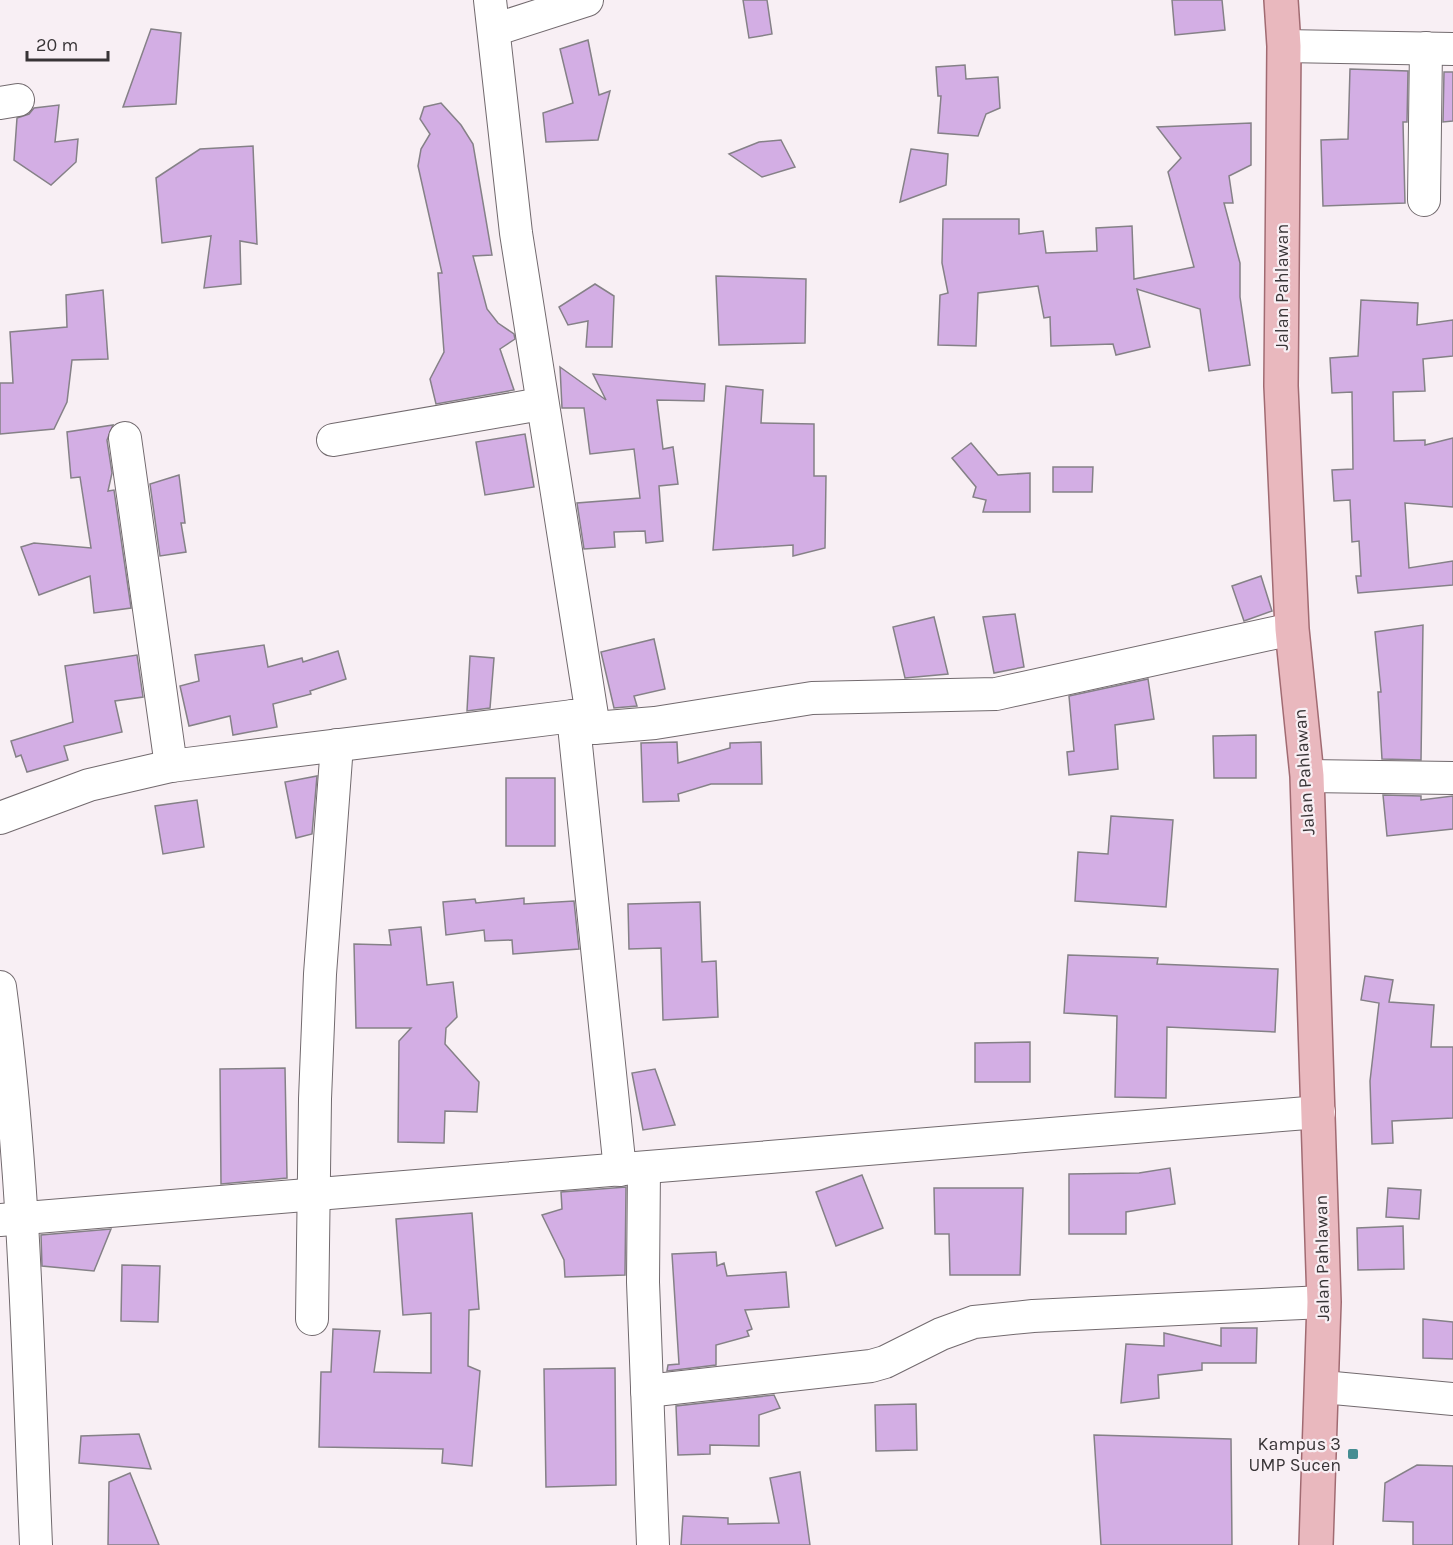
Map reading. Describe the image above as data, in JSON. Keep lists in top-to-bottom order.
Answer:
{
  "streets": {
    "main road": ["Jalan Pahlawan"]
  },
  "places": {
    "transit": ["Kampus 3 UMP Sucen"]
  },
  "scale_bar": "20 m"
}
